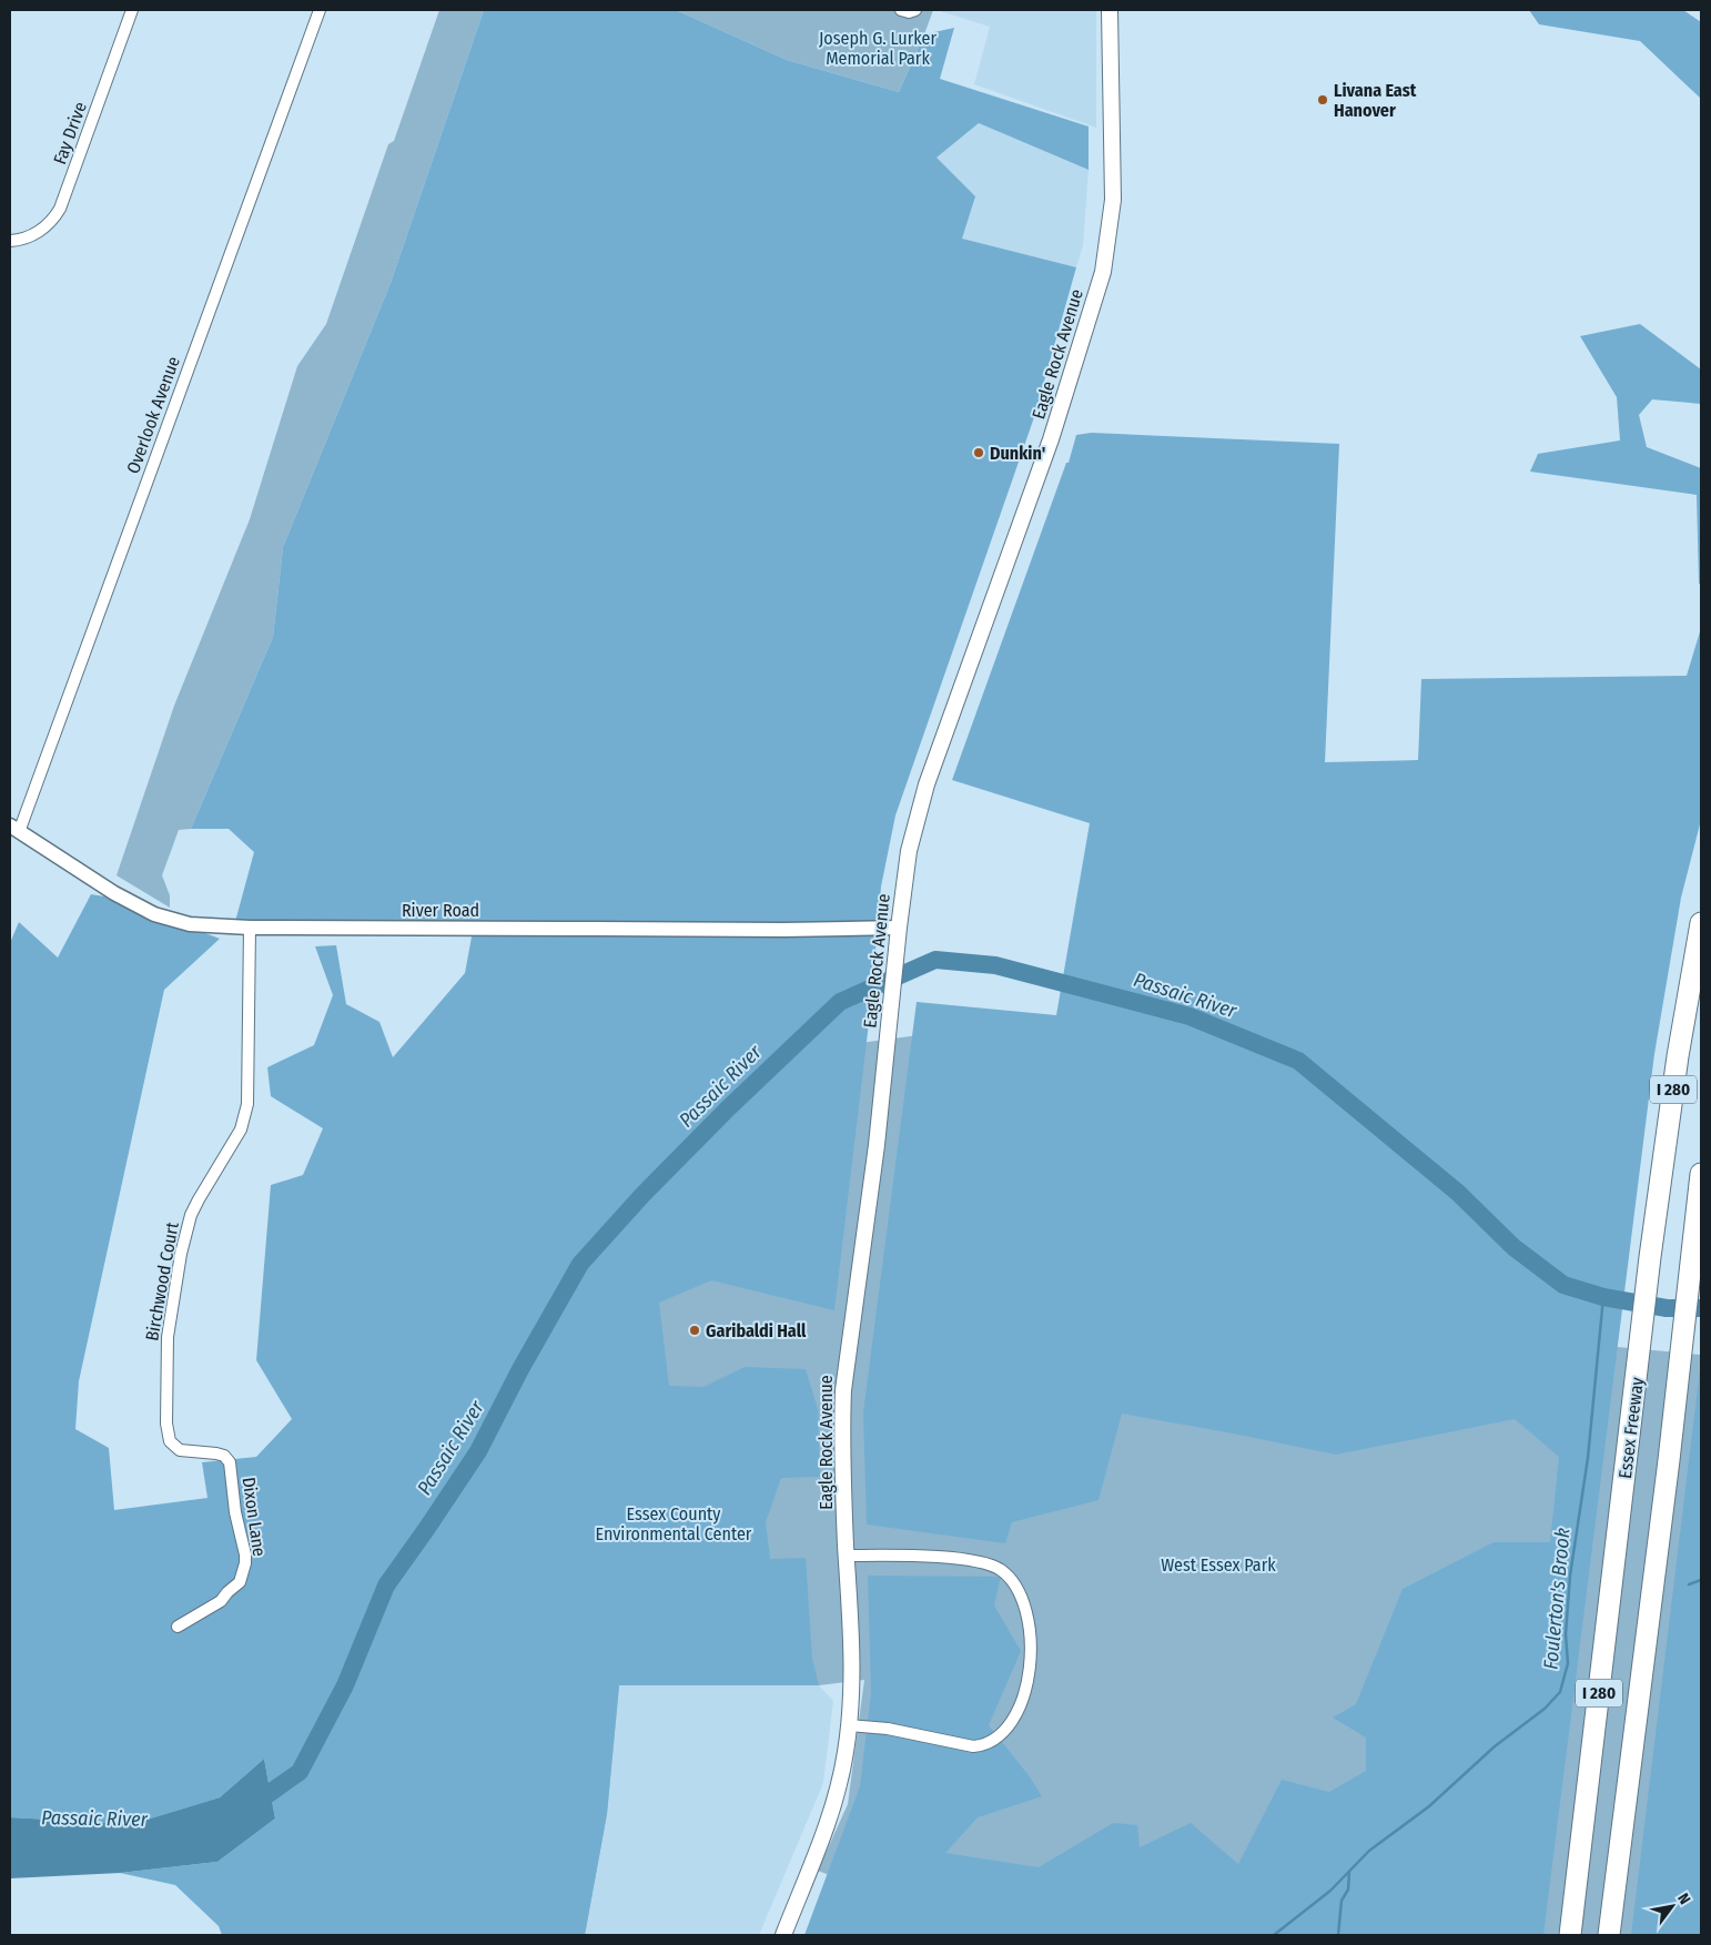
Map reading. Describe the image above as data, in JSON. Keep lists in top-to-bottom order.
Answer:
{
  "streets": {
    "highway": ["I 280", "Essex Freeway"],
    "main road": ["Eagle Rock Avenue"],
    "street": [
      "Fay Drive",
      "Overlook Avenue",
      "River Road",
      "Birchwood Court",
      "Dixon Lane"
    ]
  },
  "crossings": [
    ["Eagle Rock Avenue", "River Road"],
    ["Overlook Avenue", "River Road"],
    ["River Road", "Birchwood Court"],
    ["Birchwood Court", "Dixon Lane"]
  ],
  "water": ["Passaic River", "Foulerton's Brook"],
  "parks": ["Joseph G. Lurker Memorial Park", "Essex County Environmental Center", "West Essex Park"],
  "places": ["Livana East Hanover", "Dunkin'", "Garibaldi Hall"],
  "north": "top right"
}
